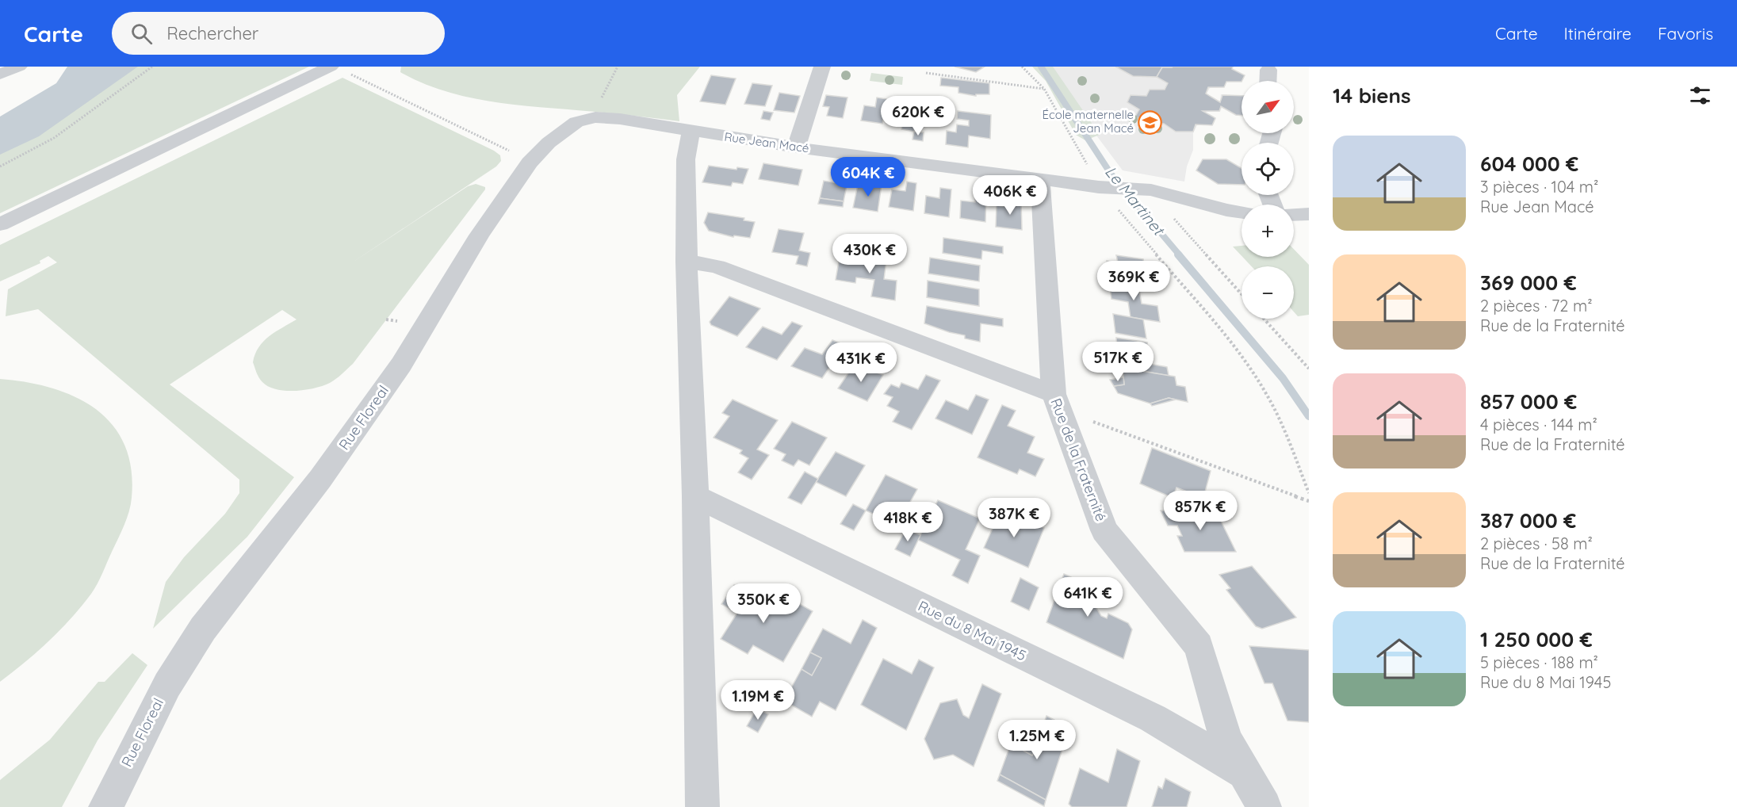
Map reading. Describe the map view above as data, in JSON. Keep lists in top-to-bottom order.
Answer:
{
  "streets": {
    "street": [
      "Rue Jean Macé",
      "Rue Floreal",
      "Rue de la Fraternité",
      "Rue du 8 Mai 1945"
    ]
  },
  "crossings": [
    ["Rue Jean Macé", "Rue Floreal"],
    ["Rue Jean Macé", "Rue de la Fraternité"],
    ["Rue de la Fraternité", "Rue du 8 Mai 1945"]
  ],
  "water": ["Le Martinet"],
  "places": {
    "school or university": ["École maternelle Jean Macé"]
  },
  "north": "top right",
  "page": {
    "header": "Carte",
    "search": "Rechercher",
    "nav": ["Carte", "Itinéraire", "Favoris"],
    "heading": "14 biens",
    "map_buttons": ["+", "−"],
    "price": [
      "620K €",
      "604K €",
      "406K €",
      "430K €",
      "369K €",
      "517K €",
      "431K €",
      "857K €",
      "387K €",
      "418K €",
      "641K €",
      "350K €",
      "1.19M €",
      "1.25M €"
    ],
    "list": [
      {
        "name": "604 000 €",
        "note": "3 pièces · 104 m² · Rue Jean Macé"
      },
      {
        "name": "369 000 €",
        "note": "2 pièces · 72 m² · Rue de la Fraternité"
      },
      {
        "name": "857 000 €",
        "note": "4 pièces · 144 m² · Rue de la Fraternité"
      },
      {
        "name": "387 000 €",
        "note": "2 pièces · 58 m² · Rue de la Fraternité"
      },
      {
        "name": "1 250 000 €",
        "note": "5 pièces · 188 m² · Rue du 8 Mai 1945"
      }
    ]
  }
}
